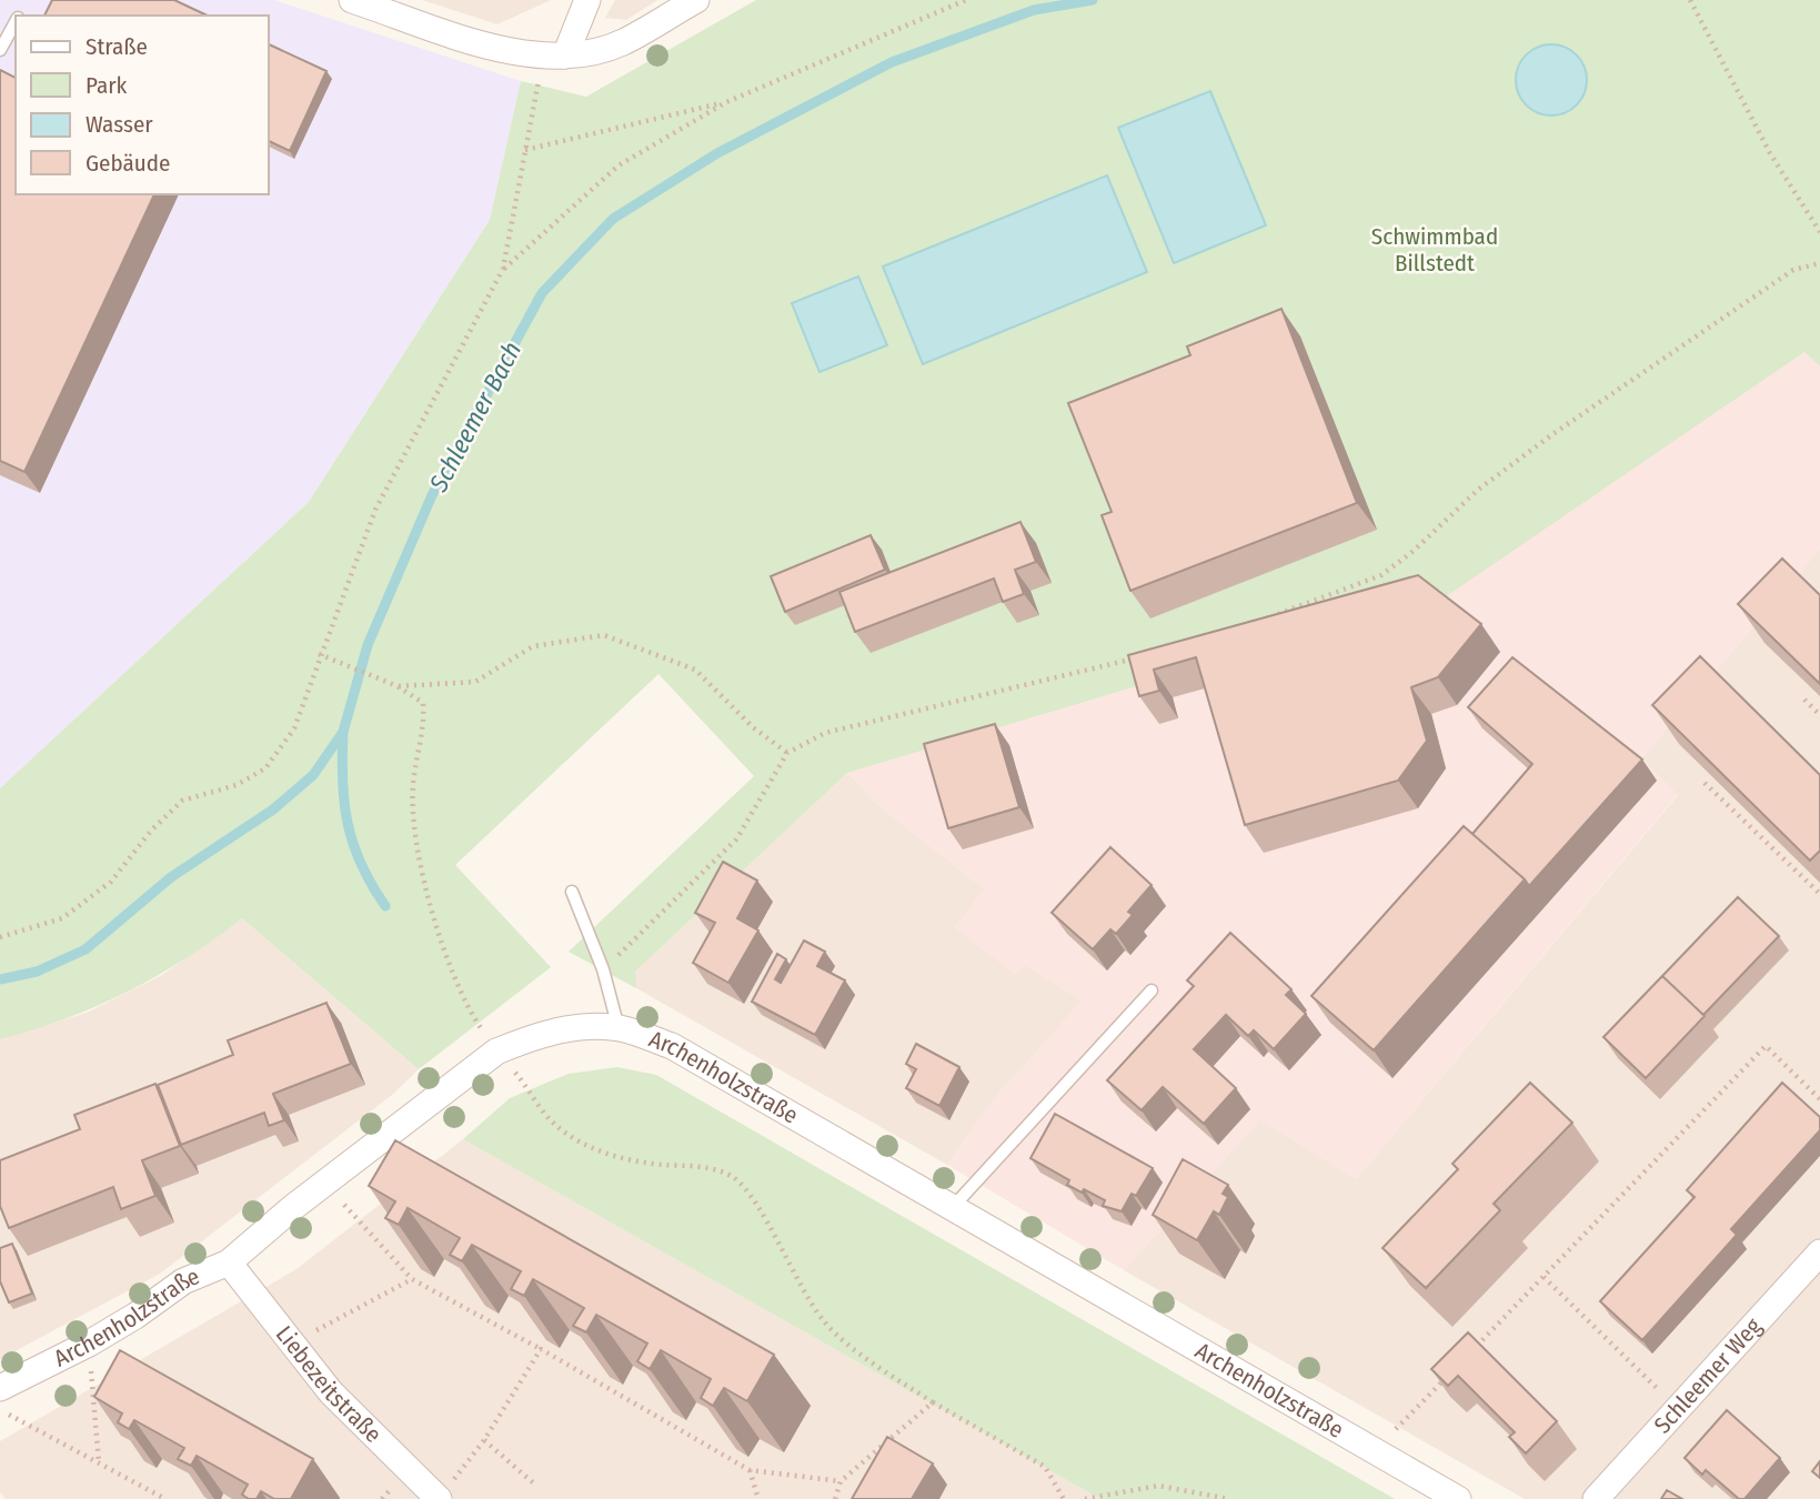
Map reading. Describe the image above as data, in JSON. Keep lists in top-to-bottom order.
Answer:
{
  "streets": {
    "street": ["Archenholzstraße", "Schleemer Weg", "Liebezeitstraße"]
  },
  "crossings": [
    ["Archenholzstraße", "Liebezeitstraße"]
  ],
  "water": ["Schleemer Bach"],
  "parks": ["Schwimmbad Billstedt"],
  "legend": [
    "Straße",
    "Park",
    "Wasser",
    "Gebäude"
  ]
}
